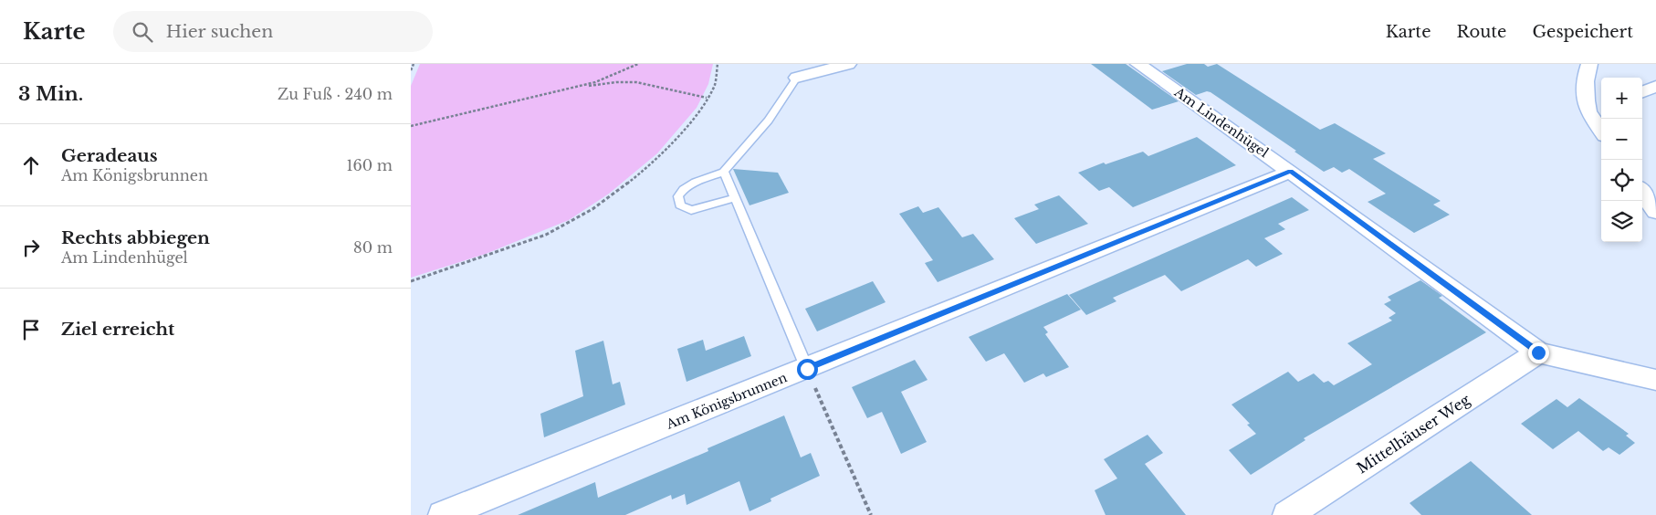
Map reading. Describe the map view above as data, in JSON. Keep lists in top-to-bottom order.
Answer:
{
  "streets": {
    "street": ["Am Lindenhügel", "Am Königsbrunnen", "Mittelhäuser Weg"]
  },
  "crossings": [
    ["Am Lindenhügel", "Am Königsbrunnen"],
    ["Am Lindenhügel", "Mittelhäuser Weg"]
  ],
  "page": {
    "header": "Karte",
    "search": "Hier suchen",
    "nav": ["Karte", "Route", "Gespeichert"],
    "heading": ["3 Min.", "Zu Fuß · 240 m"],
    "map_buttons": ["+", "−"],
    "list": [
      ["Geradeaus", "Am Königsbrunnen", "160 m"],
      ["Rechts abbiegen", "Am Lindenhügel", "80 m"],
      "Ziel erreicht"
    ]
  }
}
